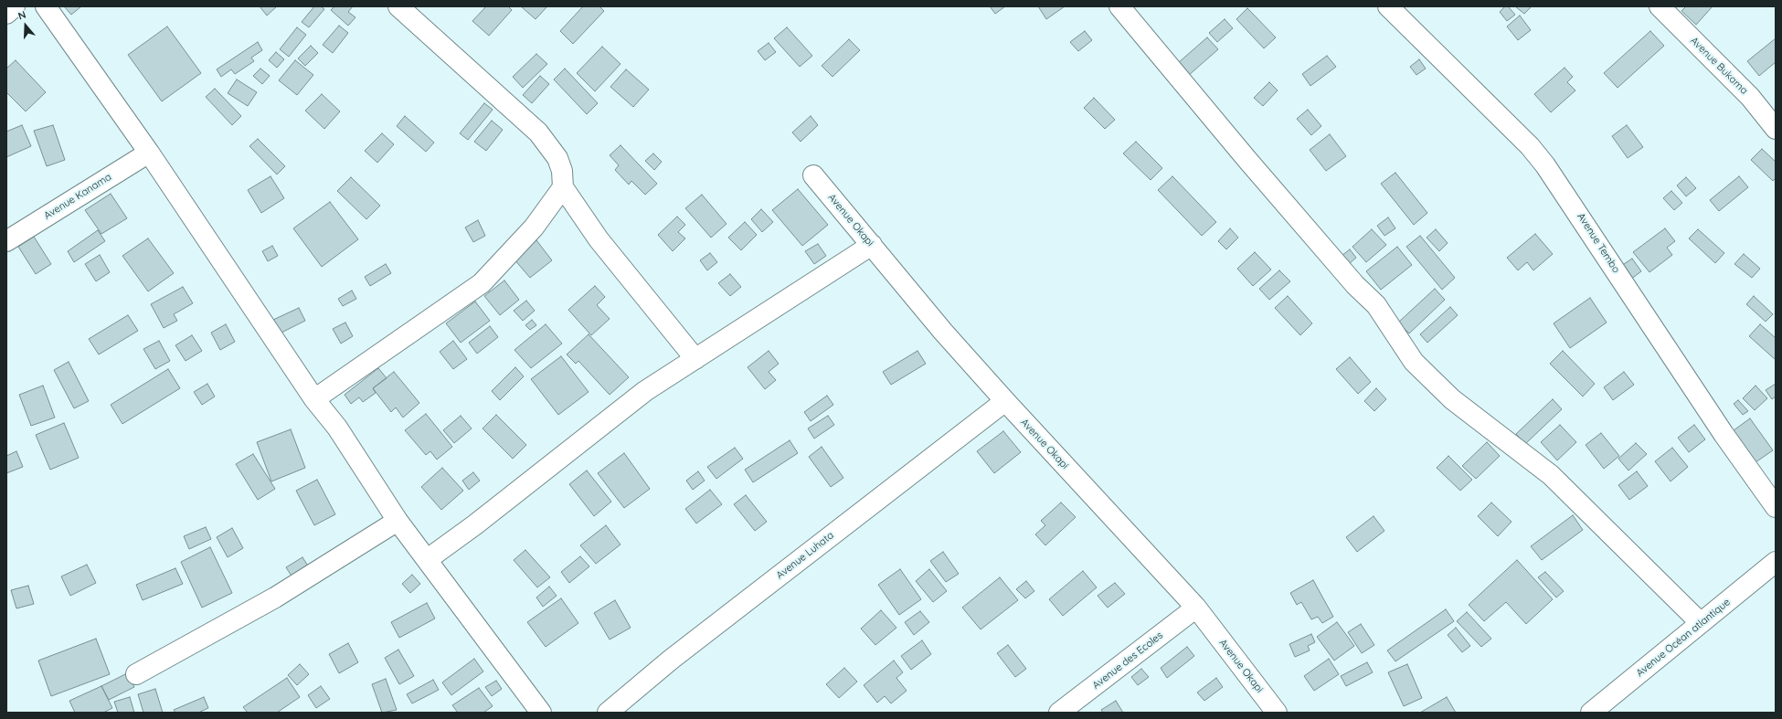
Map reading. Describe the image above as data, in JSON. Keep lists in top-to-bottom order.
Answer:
{
  "streets": {
    "street": [
      "Avenue Bukama",
      "Avenue Kanama",
      "Avenue Okapi",
      "Avenue Tembo",
      "Avenue Luhata",
      "Avenue Océan atlantique",
      "Avenue des Ecoles"
    ]
  },
  "crossings": [
    ["Avenue Okapi", "Avenue Luhata"],
    ["Avenue Okapi", "Avenue des Ecoles"]
  ],
  "north": "top"
}
